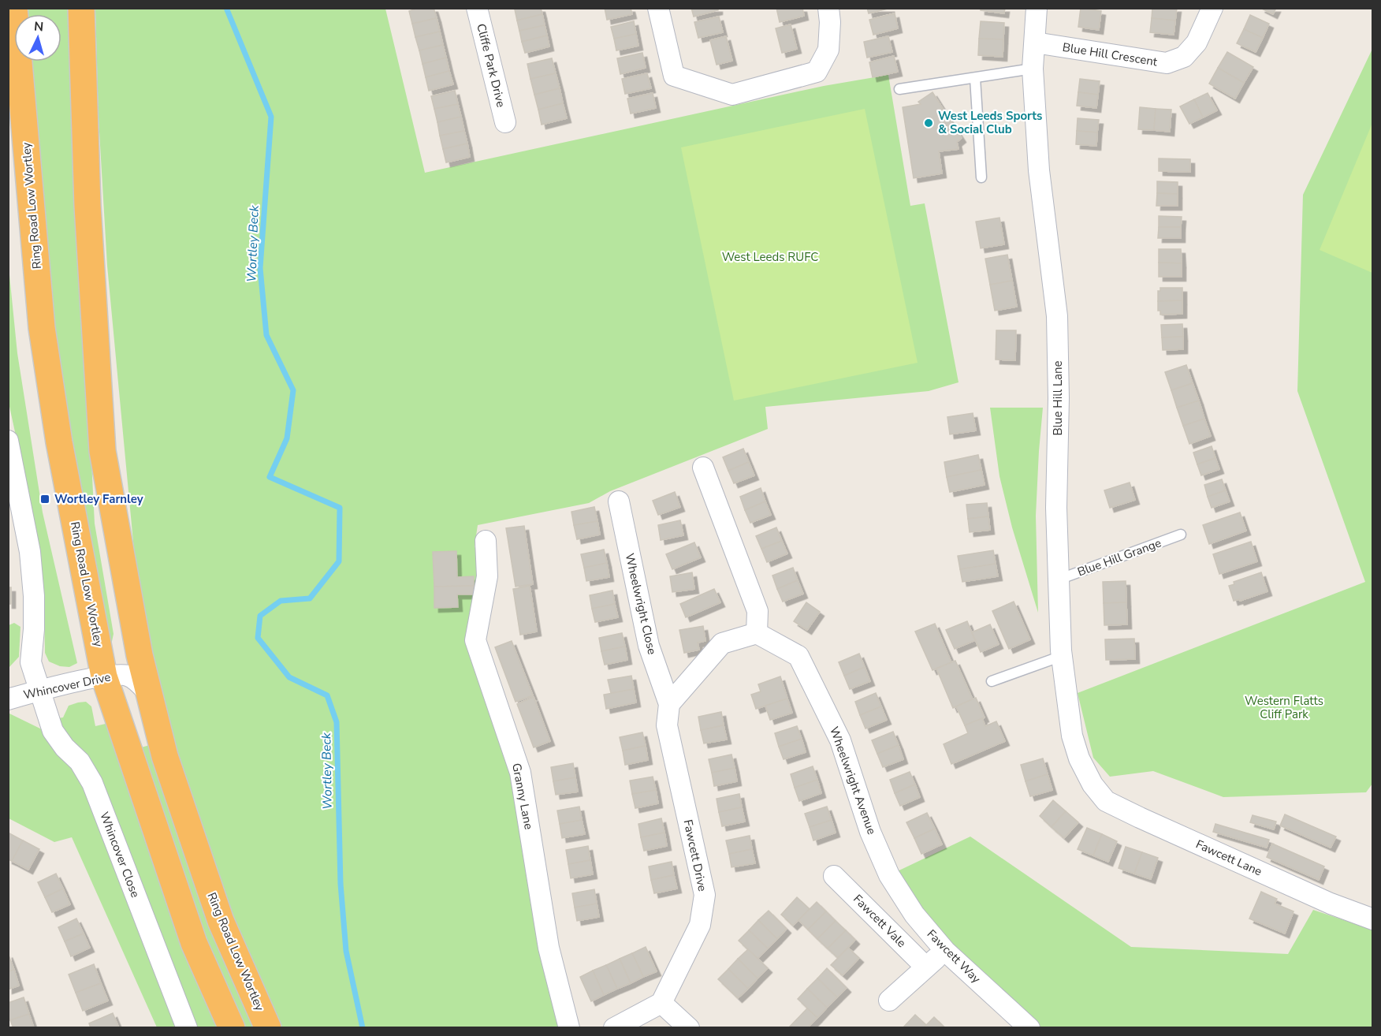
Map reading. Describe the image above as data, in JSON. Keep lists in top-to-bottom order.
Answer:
{
  "streets": {
    "highway": ["Ring Road Low Wortley"],
    "street": [
      "Blue Hill Crescent",
      "Cliffe Park Drive",
      "Blue Hill Lane",
      "Wheelwright Close",
      "Whincover Drive",
      "Wheelwright Avenue",
      "Granny Lane",
      "Whincover Close",
      "Fawcett Drive",
      "Fawcett Lane",
      "Fawcett Vale",
      "Fawcett Way"
    ],
    "lane": ["Blue Hill Grange"]
  },
  "crossings": [
    ["Blue Hill Crescent", "Blue Hill Lane"],
    ["Ring Road Low Wortley", "Whincover Drive"],
    ["Blue Hill Lane", "Blue Hill Grange"],
    ["Blue Hill Lane", "Fawcett Lane"],
    ["Wheelwright Close", "Fawcett Drive"],
    ["Whincover Drive", "Whincover Close"],
    ["Wheelwright Avenue", "Fawcett Way"]
  ],
  "water": ["Wortley Beck"],
  "parks": ["West Leeds RUFC", "Western Flatts Cliff Park"],
  "places": {
    "other": ["West Leeds Sports & Social Club"],
    "transit": ["Wortley Farnley"]
  },
  "north": "top"
}
